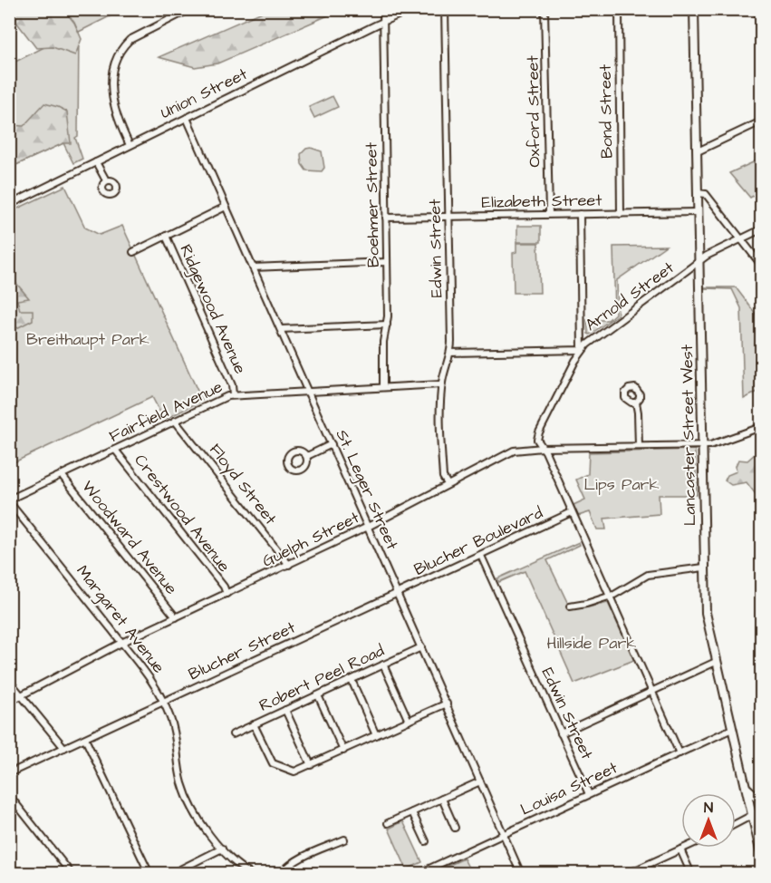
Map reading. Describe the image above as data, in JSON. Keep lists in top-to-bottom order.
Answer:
{
  "streets": {
    "main road": ["Lancaster Street West"],
    "street": [
      "Union Street",
      "Oxford Street",
      "Bond Street",
      "Elizabeth Street",
      "Boehmer Street",
      "Edwin Street",
      "Arnold Street",
      "Ridgewood Avenue",
      "Fairfield Avenue",
      "Floyd Street",
      "St. Leger Street",
      "Crestwood Avenue",
      "Woodward Avenue",
      "Guelph Street",
      "Blucher Boulevard",
      "Margaret Avenue",
      "Blucher Street",
      "Robert Peel Road",
      "Louisa Street"
    ]
  },
  "crossings": [
    ["Union Street", "Boehmer Street"],
    ["Union Street", "St. Leger Street"],
    ["Oxford Street", "Elizabeth Street"],
    ["Bond Street", "Elizabeth Street"],
    ["Elizabeth Street", "Boehmer Street"],
    ["Elizabeth Street", "Edwin Street"],
    ["Elizabeth Street", "Lancaster Street West"],
    ["Boehmer Street", "Fairfield Avenue"],
    ["Edwin Street", "Fairfield Avenue"],
    ["Edwin Street", "Guelph Street"],
    ["Edwin Street", "Blucher Boulevard"],
    ["Edwin Street", "Louisa Street"],
    ["Arnold Street", "Lancaster Street West"],
    ["Arnold Street", "Guelph Street"],
    ["Ridgewood Avenue", "Fairfield Avenue"],
    ["Fairfield Avenue", "Floyd Street"],
    ["Fairfield Avenue", "St. Leger Street"],
    ["Fairfield Avenue", "Crestwood Avenue"],
    ["Fairfield Avenue", "Woodward Avenue"],
    ["Fairfield Avenue", "Margaret Avenue"],
    ["Lancaster Street West", "Guelph Street"],
    ["Lancaster Street West", "Louisa Street"],
    ["Floyd Street", "Guelph Street"],
    ["St. Leger Street", "Guelph Street"],
    ["St. Leger Street", "Blucher Boulevard"],
    ["St. Leger Street", "Blucher Street"],
    ["St. Leger Street", "Robert Peel Road"],
    ["St. Leger Street", "Louisa Street"],
    ["Crestwood Avenue", "Guelph Street"],
    ["Woodward Avenue", "Guelph Street"],
    ["Guelph Street", "Margaret Avenue"],
    ["Blucher Boulevard", "Blucher Street"],
    ["Margaret Avenue", "Blucher Street"]
  ],
  "parks": ["Breithaupt Park", "Lips Park", "Hillside Park"],
  "north": "top"
}
